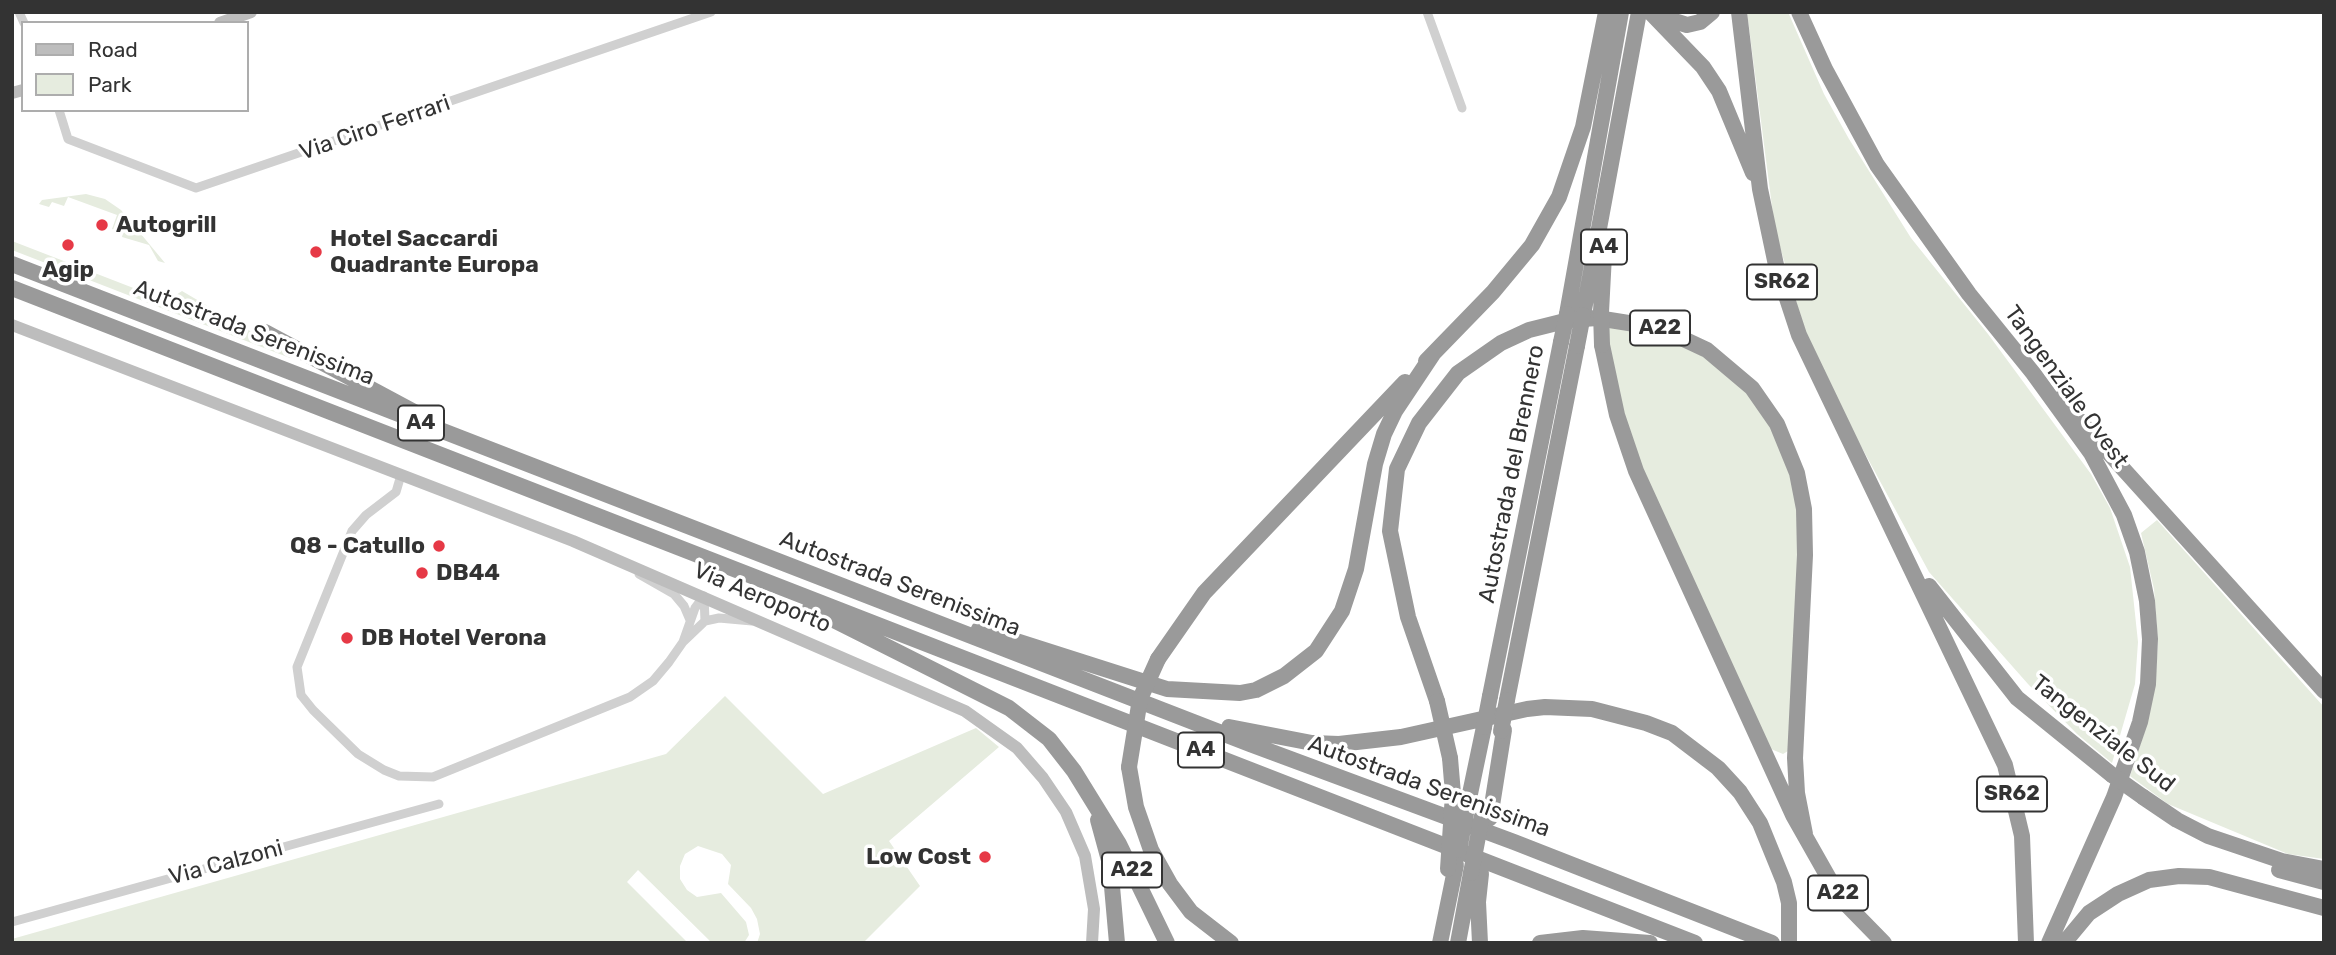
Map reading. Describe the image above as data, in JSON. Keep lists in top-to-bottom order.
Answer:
{
  "streets": {
    "highway": [
      "A4",
      "SR62",
      "A22",
      "Autostrada Serenissima",
      "Tangenziale Ovest",
      "Autostrada del Brennero",
      "Tangenziale Sud"
    ],
    "street": ["Via Ciro Ferrari", "Via Aeroporto", "Via Calzoni"]
  },
  "crossings": [
    ["A4", "A22"],
    ["A4", "Autostrada Serenissima"],
    ["A4", "Autostrada del Brennero"],
    ["SR62", "Tangenziale Sud"],
    ["A22", "Autostrada del Brennero"]
  ],
  "places": [
    "Autogrill",
    "Agip",
    "Hotel Saccardi Quadrante Europa",
    "Q8 - Catullo",
    "DB44",
    "DB Hotel Verona",
    "Low Cost"
  ],
  "legend": ["Road", "Park"]
}
